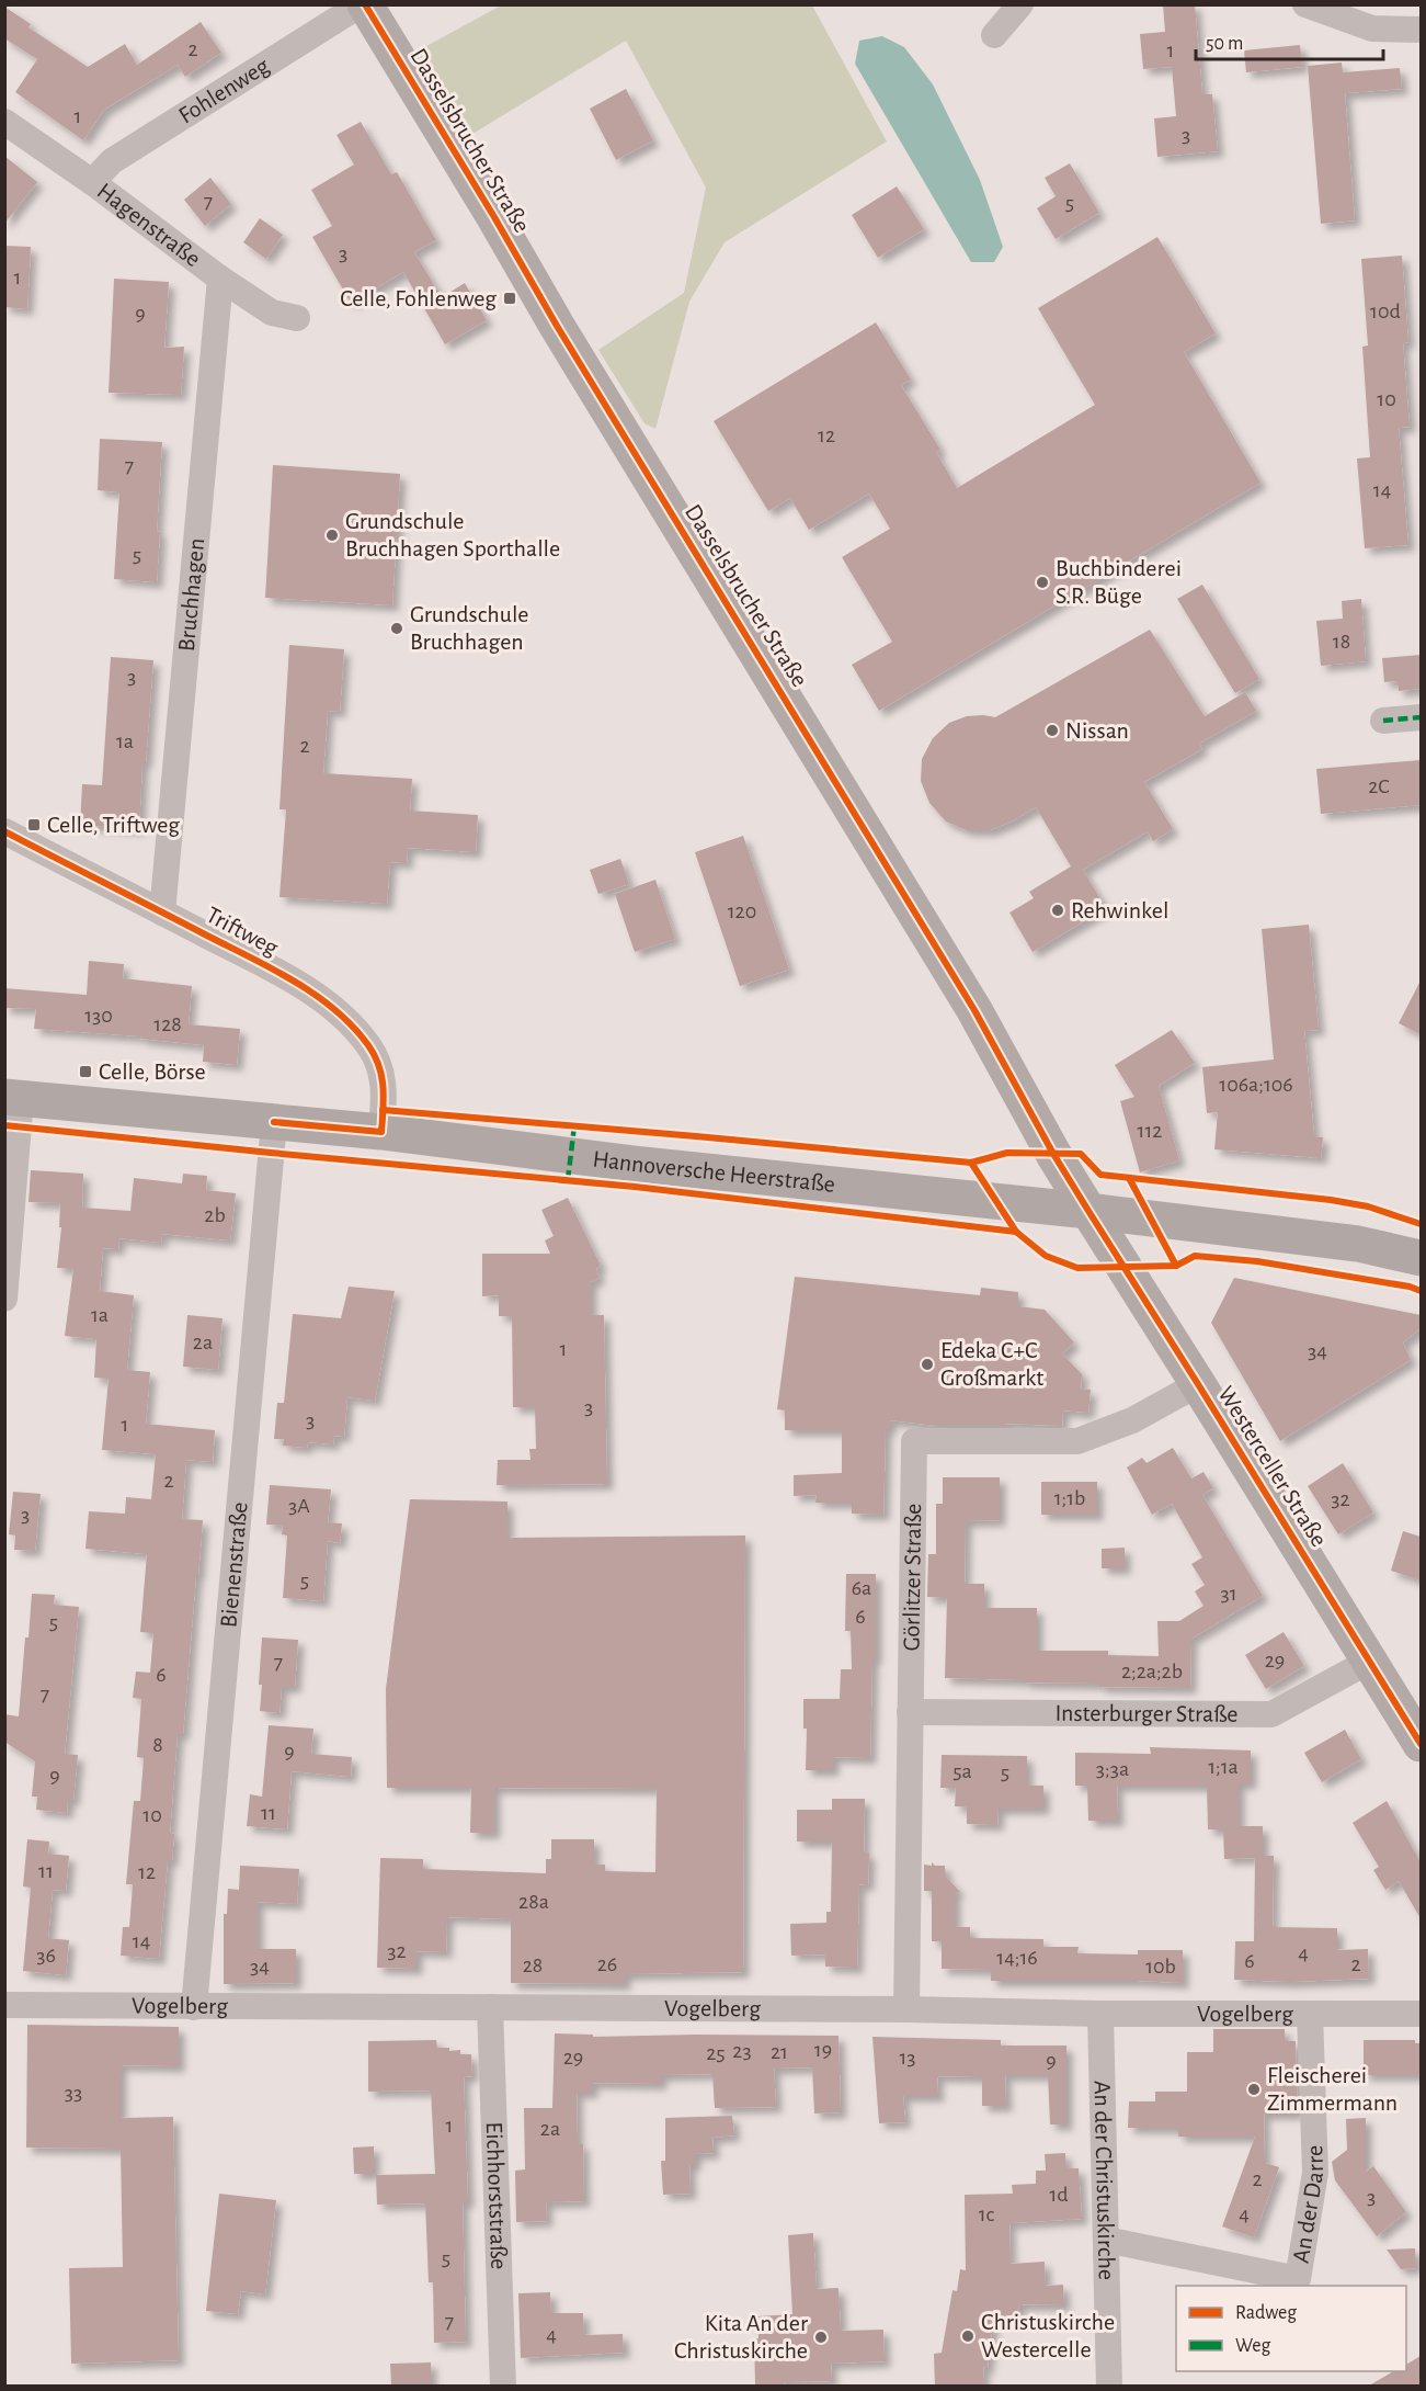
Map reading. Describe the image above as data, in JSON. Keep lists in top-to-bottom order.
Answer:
{
  "streets": {
    "main road": ["Hannoversche Heerstraße"],
    "street": [
      "Fohlenweg",
      "Dasselsbrucher Straße",
      "Hagenstraße",
      "Bruchhagen",
      "Triftweg",
      "Westerceller Straße",
      "Bienenstraße",
      "Görlitzer Straße",
      "Insterburger Straße",
      "Vogelberg",
      "An der Christuskirche",
      "Eichhorststraße",
      "An der Darre"
    ]
  },
  "crossings": [
    ["Fohlenweg", "Dasselsbrucher Straße"],
    ["Fohlenweg", "Hagenstraße"],
    ["Dasselsbrucher Straße", "Hannoversche Heerstraße"],
    ["Dasselsbrucher Straße", "Westerceller Straße"],
    ["Hagenstraße", "Bruchhagen"],
    ["Bruchhagen", "Triftweg"],
    ["Triftweg", "Hannoversche Heerstraße"],
    ["Hannoversche Heerstraße", "Westerceller Straße"],
    ["Hannoversche Heerstraße", "Bienenstraße"],
    ["Westerceller Straße", "Görlitzer Straße"],
    ["Westerceller Straße", "Insterburger Straße"],
    ["Bienenstraße", "Vogelberg"],
    ["Görlitzer Straße", "Insterburger Straße"],
    ["Görlitzer Straße", "Vogelberg"],
    ["Vogelberg", "An der Christuskirche"],
    ["Vogelberg", "Eichhorststraße"],
    ["Vogelberg", "An der Darre"],
    ["An der Christuskirche", "An der Darre"]
  ],
  "places": {
    "transit": ["Celle, Fohlenweg", "Celle, Triftweg", "Celle, Börse"],
    "other": [
      "Grundschule Bruchhagen Sporthalle",
      "Buchbinderei S.R. Büge",
      "Grundschule Bruchhagen",
      "Nissan",
      "Rehwinkel",
      "Edeka C+C Großmarkt",
      "Fleischerei Zimmermann",
      "Christuskirche Westercelle",
      "Kita An der Christuskirche"
    ]
  },
  "house_numbers": [
    "2",
    "1",
    "1",
    "3",
    "7",
    "5",
    "3",
    "1",
    "10d",
    "9",
    "10",
    "12",
    "7",
    "14",
    "5",
    "18",
    "3",
    "1a",
    "2",
    "2C",
    "120",
    "130",
    "128",
    "106a;106",
    "112",
    "2b",
    "1a",
    "2a",
    "1",
    "34",
    "3",
    "3",
    "1",
    "2",
    "1;1b",
    "32",
    "3A",
    "3",
    "5",
    "6a",
    "31",
    "6",
    "5",
    "29",
    "7",
    "2;2a;2b",
    "6",
    "7",
    "8",
    "9",
    "1;1a",
    "3;3a",
    "5a",
    "5",
    "9",
    "11",
    "10",
    "11",
    "12",
    "28a",
    "14",
    "32",
    "4",
    "36",
    "14;16",
    "6",
    "26",
    "2",
    "28",
    "34",
    "10b",
    "19",
    "23",
    "21",
    "25",
    "29",
    "13",
    "9",
    "33",
    "1",
    "2a",
    "2",
    "1d",
    "3",
    "1c",
    "4",
    "5",
    "7",
    "4"
  ],
  "legend": ["Radweg", "Weg"],
  "scale_bar": "50 m"
}
